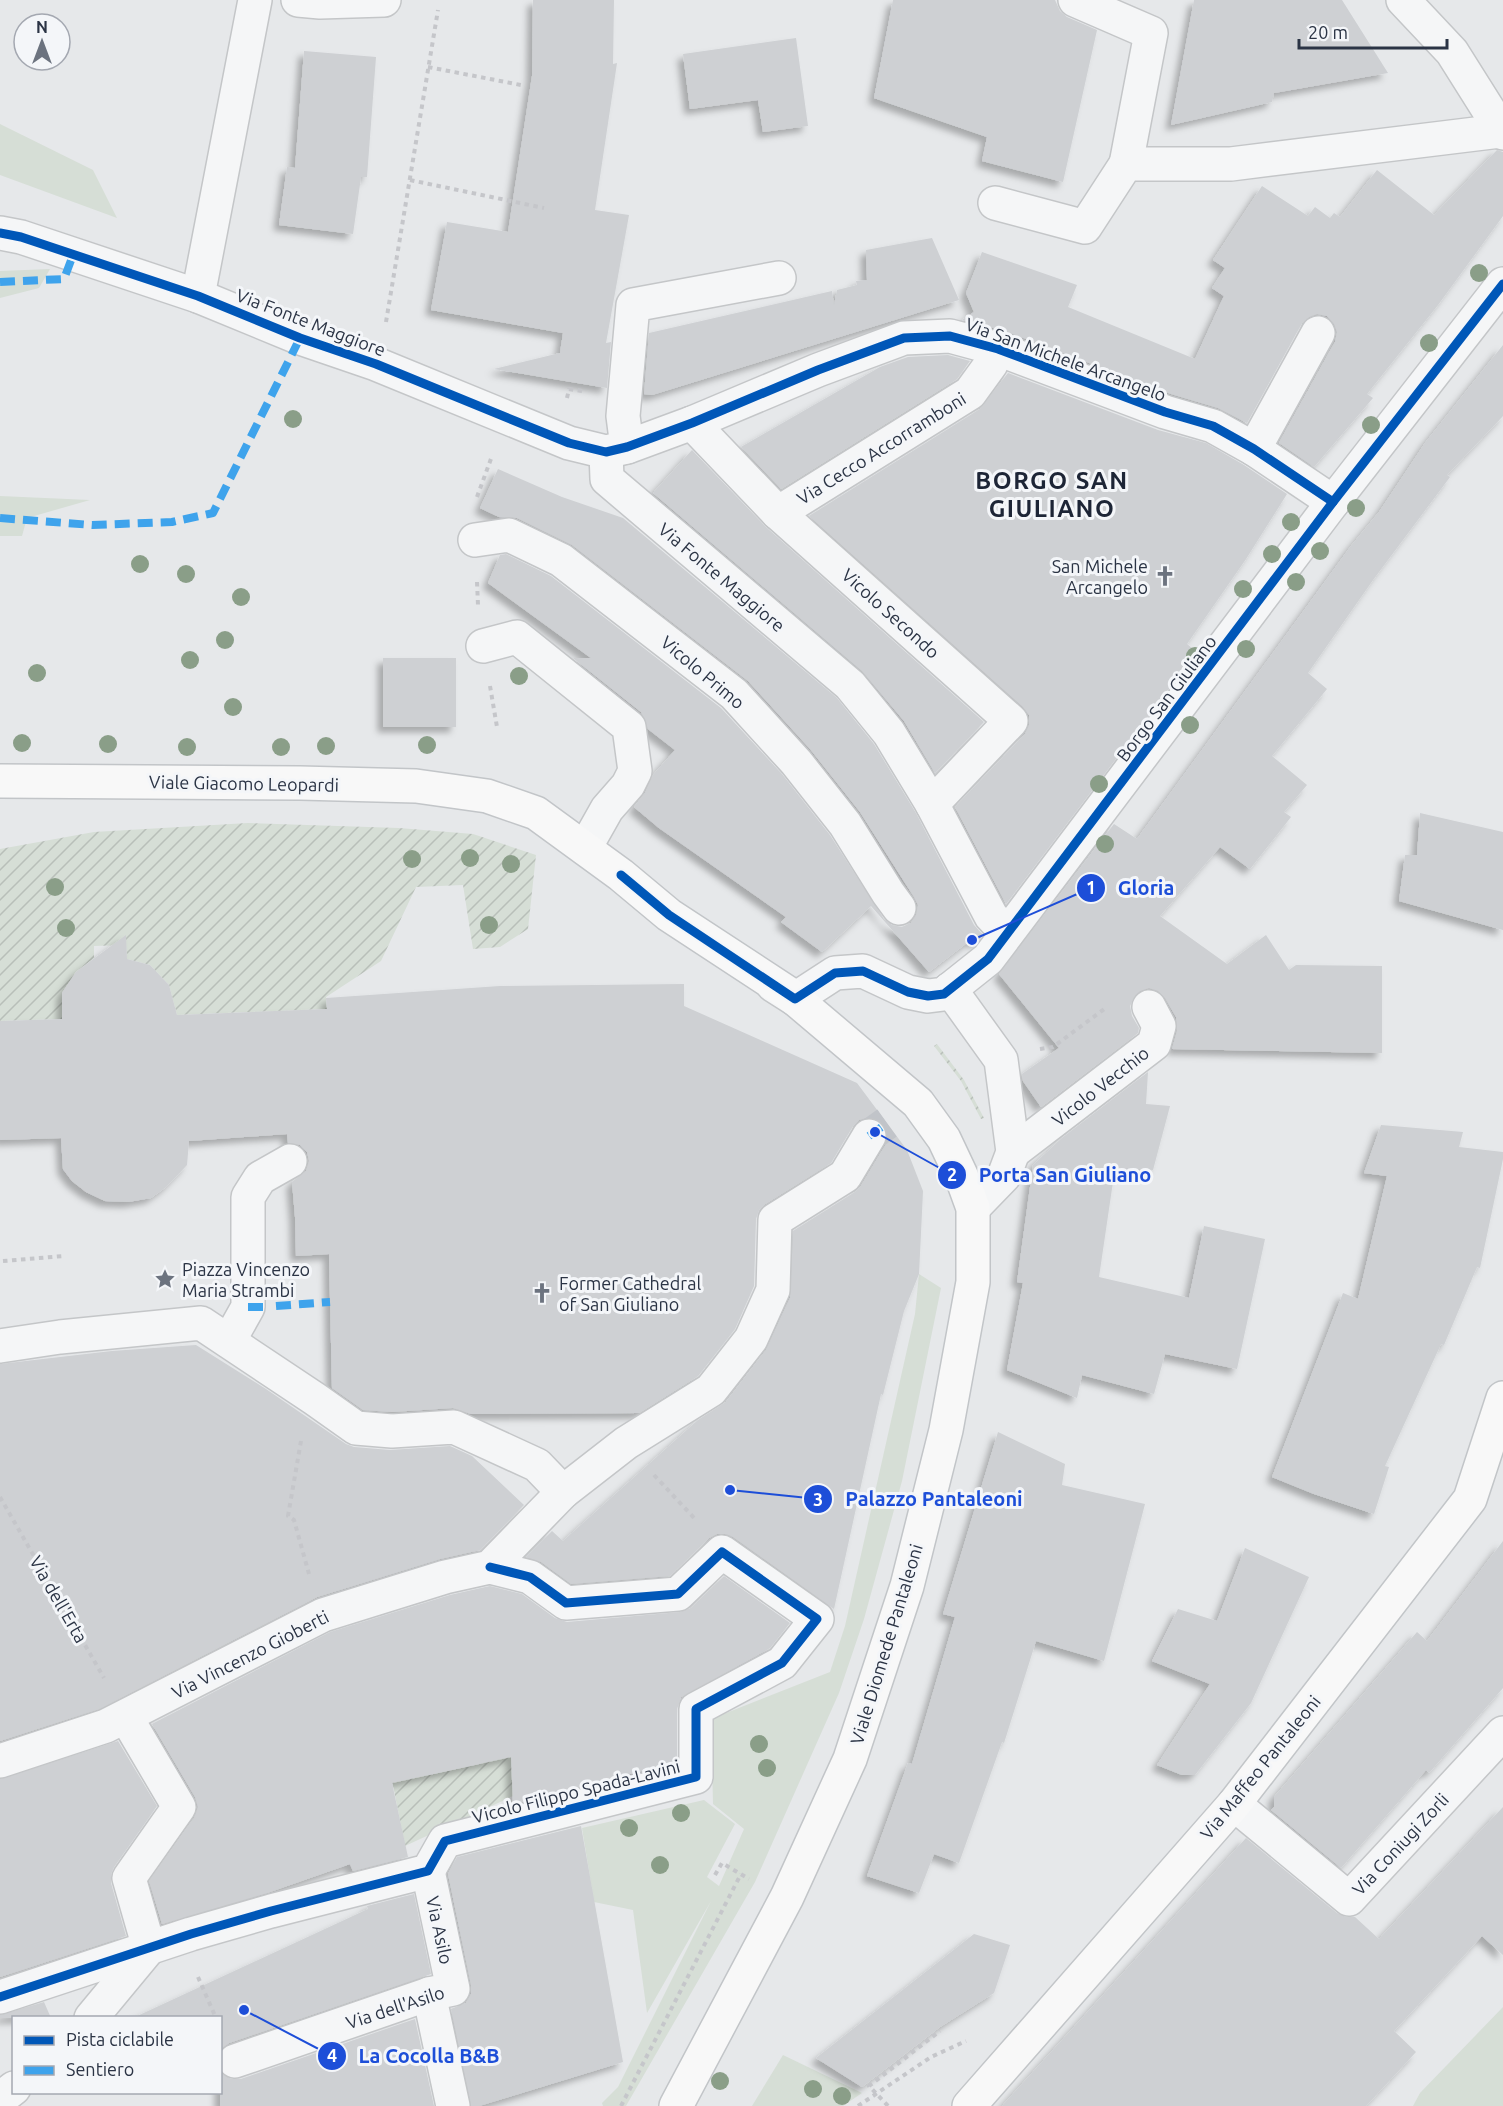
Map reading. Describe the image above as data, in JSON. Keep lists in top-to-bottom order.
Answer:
{
  "streets": {
    "main road": ["Viale Giacomo Leopardi", "Viale Diomede Pantaleoni", "Via Maffeo Pantaleoni"],
    "street": [
      "Via Fonte Maggiore",
      "Via San Michele Arcangelo",
      "Via Cecco Accorramboni",
      "Vicolo Secondo",
      "Vicolo Primo",
      "Borgo San Giuliano",
      "Vicolo Vecchio",
      "Via Vincenzo Gioberti",
      "Vicolo Filippo Spada-Lavini",
      "Via Coniugi Zorli",
      "Via Asilo",
      "Via dell'Asilo"
    ],
    "path": ["Via dell'Erta"]
  },
  "crossings": [
    ["Via Fonte Maggiore", "Via San Michele Arcangelo"],
    ["Via Fonte Maggiore", "Vicolo Secondo"],
    ["Via Fonte Maggiore", "Borgo San Giuliano"],
    ["Via San Michele Arcangelo", "Via Cecco Accorramboni"],
    ["Via San Michele Arcangelo", "Vicolo Secondo"],
    ["Via San Michele Arcangelo", "Borgo San Giuliano"],
    ["Via Cecco Accorramboni", "Vicolo Secondo"],
    ["Viale Giacomo Leopardi", "Viale Diomede Pantaleoni"],
    ["Via Vincenzo Gioberti", "Vicolo Filippo Spada-Lavini"],
    ["Via Maffeo Pantaleoni", "Via Coniugi Zorli"],
    ["Vicolo Filippo Spada-Lavini", "Via Asilo"],
    ["Via Asilo", "Via dell'Asilo"]
  ],
  "districts": ["BORGO SAN GIULIANO"],
  "places": {
    "church": ["San Michele Arcangelo", "Former Cathedral of San Giuliano"],
    "other": [
      "Gloria",
      "Porta San Giuliano",
      "Palazzo Pantaleoni",
      "La Cocolla B&B"
    ],
    "place": ["Piazza Vincenzo Maria Strambi"]
  },
  "legend": ["Pista ciclabile", "Sentiero"],
  "scale_bar": "20 m",
  "north": "top"
}
